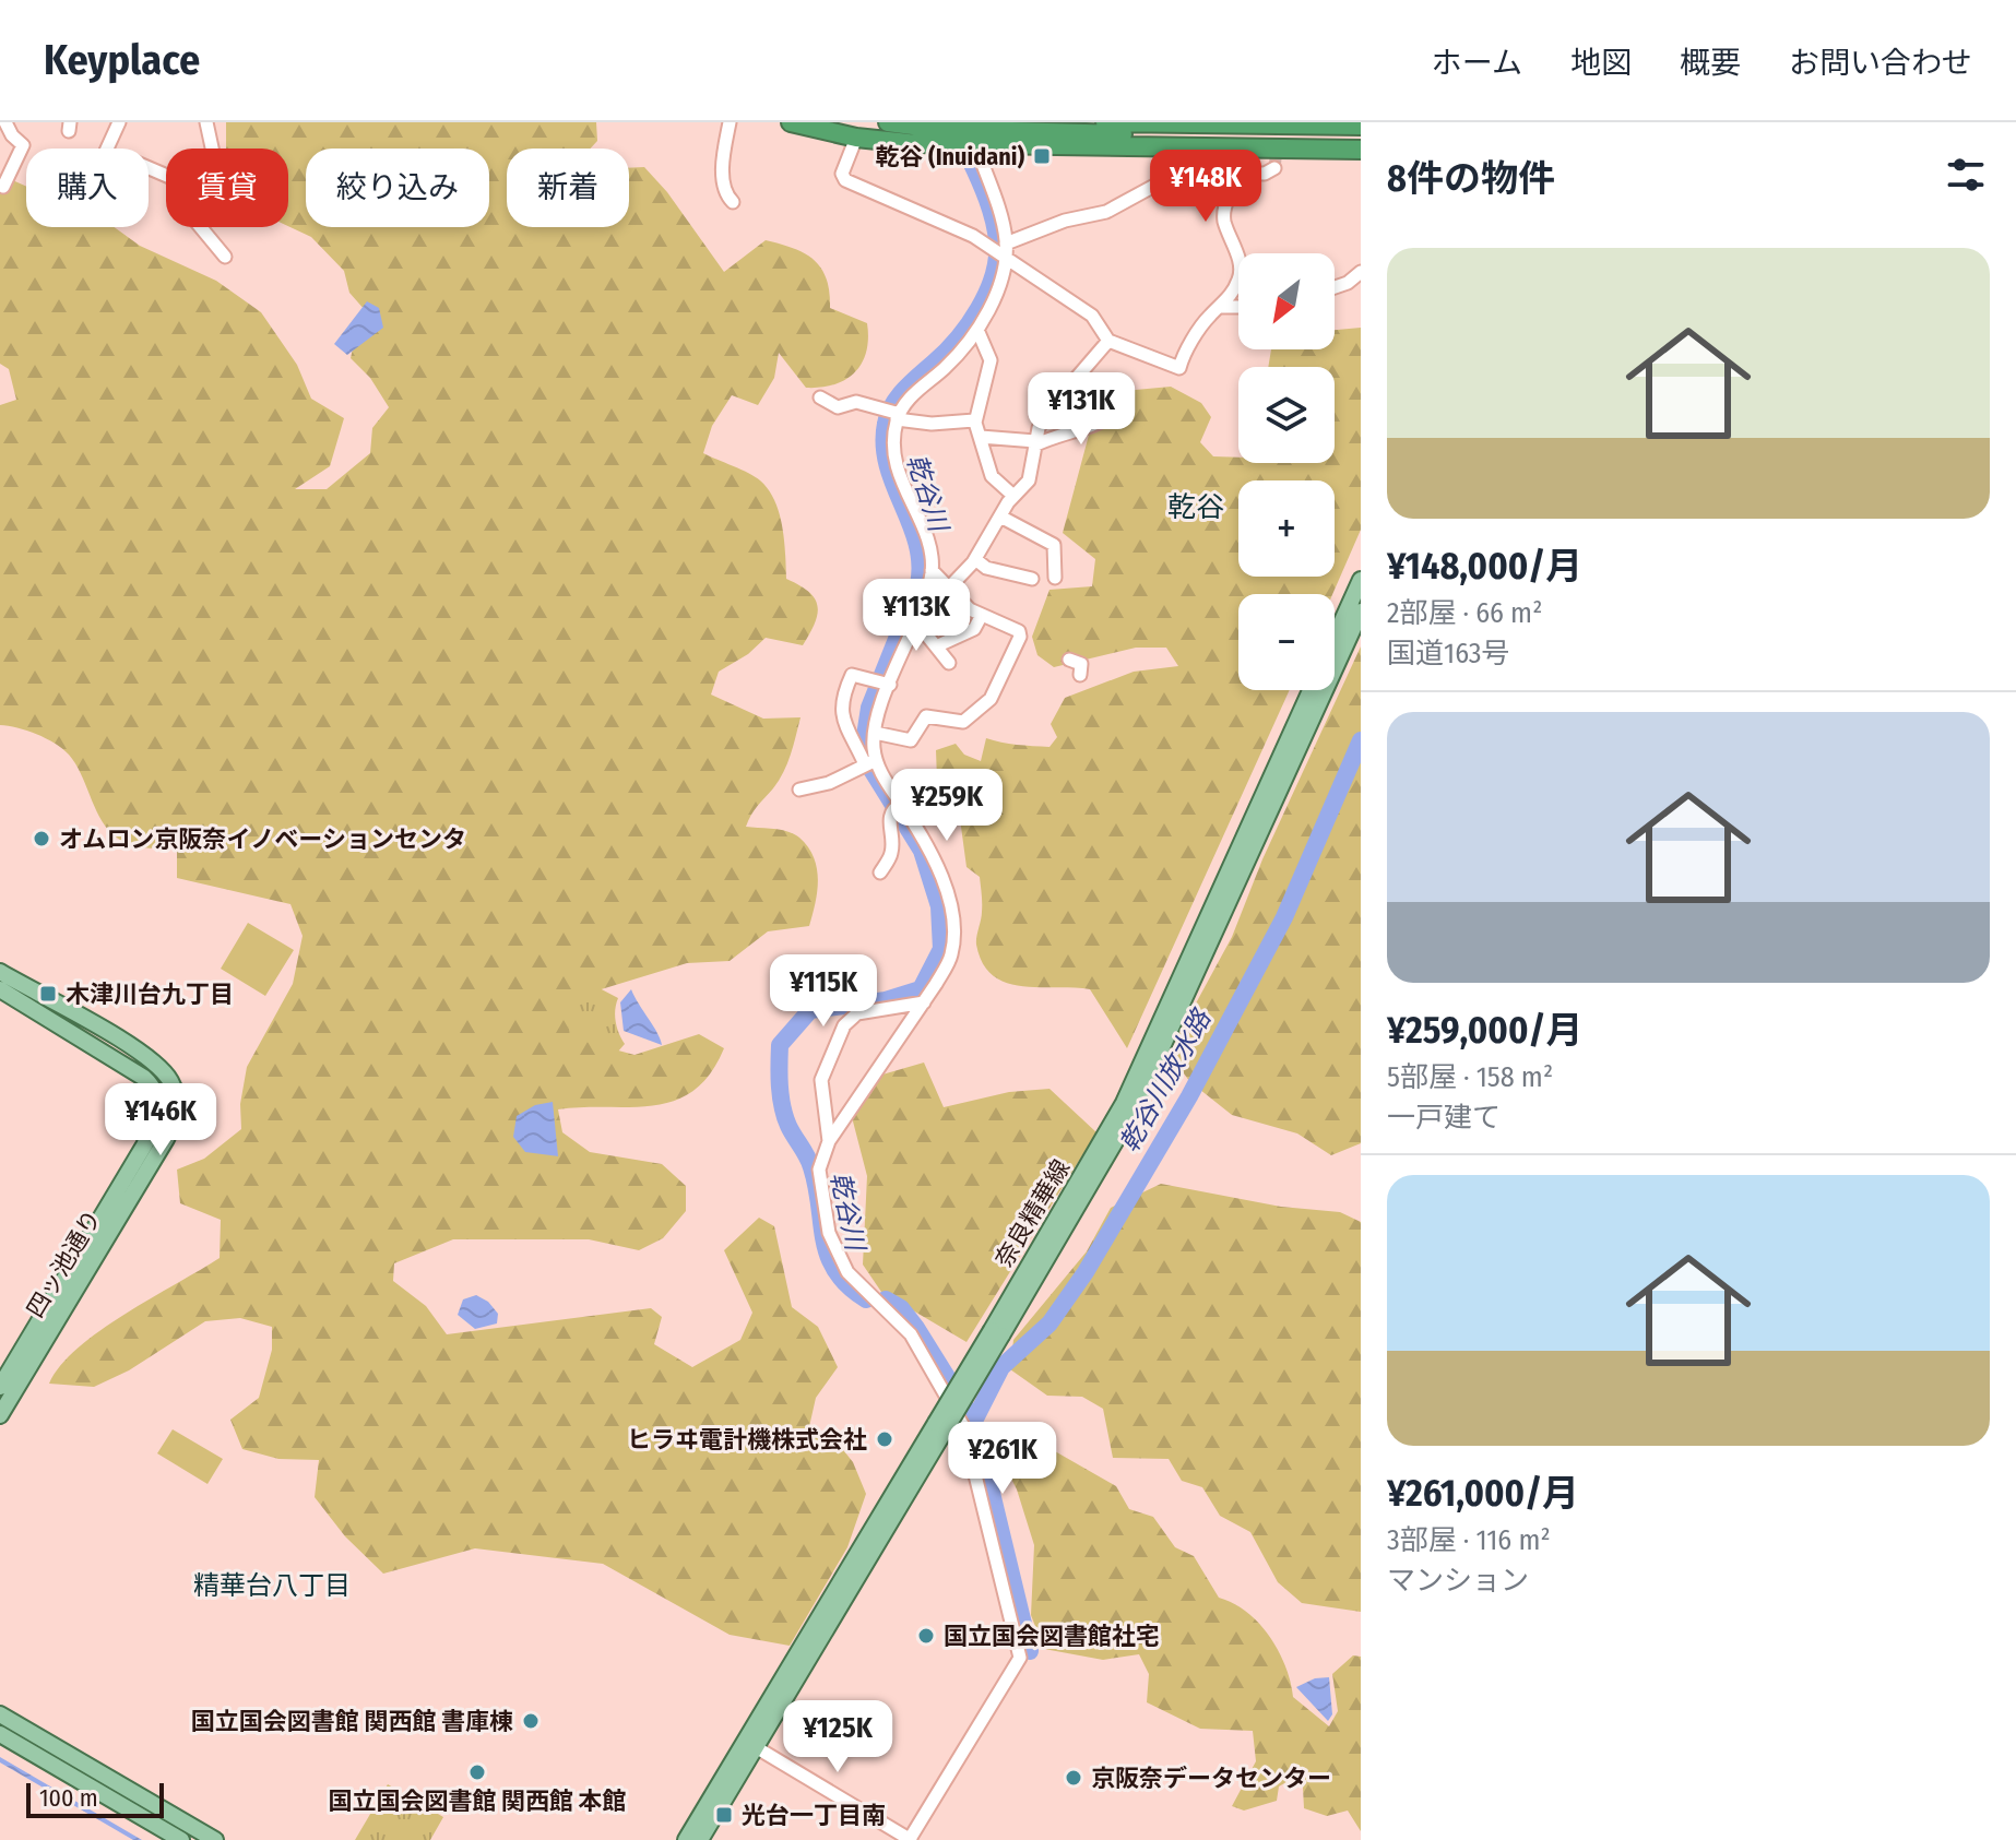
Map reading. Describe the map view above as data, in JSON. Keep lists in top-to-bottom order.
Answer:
{
  "streets": {
    "main road": ["奈良精華線", "四ッ池通り"]
  },
  "districts": ["乾谷", "精華台八丁目"],
  "water": ["乾谷川", "乾谷川放水路"],
  "places": {
    "transit": ["乾谷 (Inuidani)", "木津川台九丁目", "光台一丁目南"],
    "other": [
      "オムロン京阪奈イノベーションセンタ",
      "ヒラヰ電計機株式会社",
      "国立国会図書館社宅",
      "国立国会図書館 関西館 書庫棟",
      "国立国会図書館 関西館 本館",
      "京阪奈データセンター"
    ]
  },
  "scale_bar": "100 m",
  "north": "bottom left",
  "page": {
    "header": "Keyplace",
    "nav": [
      "ホーム",
      "地図",
      "概要",
      "お問い合わせ"
    ],
    "heading": "8件の物件",
    "chip": [
      "購入",
      "賃貸",
      "絞り込み",
      "新着"
    ],
    "price": [
      "¥148K",
      "¥131K",
      "¥113K",
      "¥259K",
      "¥115K",
      "¥146K",
      "¥261K",
      "¥125K"
    ],
    "list": [
      {
        "name": "¥148,000/月",
        "note": "2部屋 · 66 m² · 国道163号"
      },
      {
        "name": "¥259,000/月",
        "note": "5部屋 · 158 m² · 一戸建て"
      },
      {
        "name": "¥261,000/月",
        "note": "3部屋 · 116 m² · マンション"
      }
    ],
    "map_buttons": ["+", "−"],
    "scale": "100 m"
  }
}
